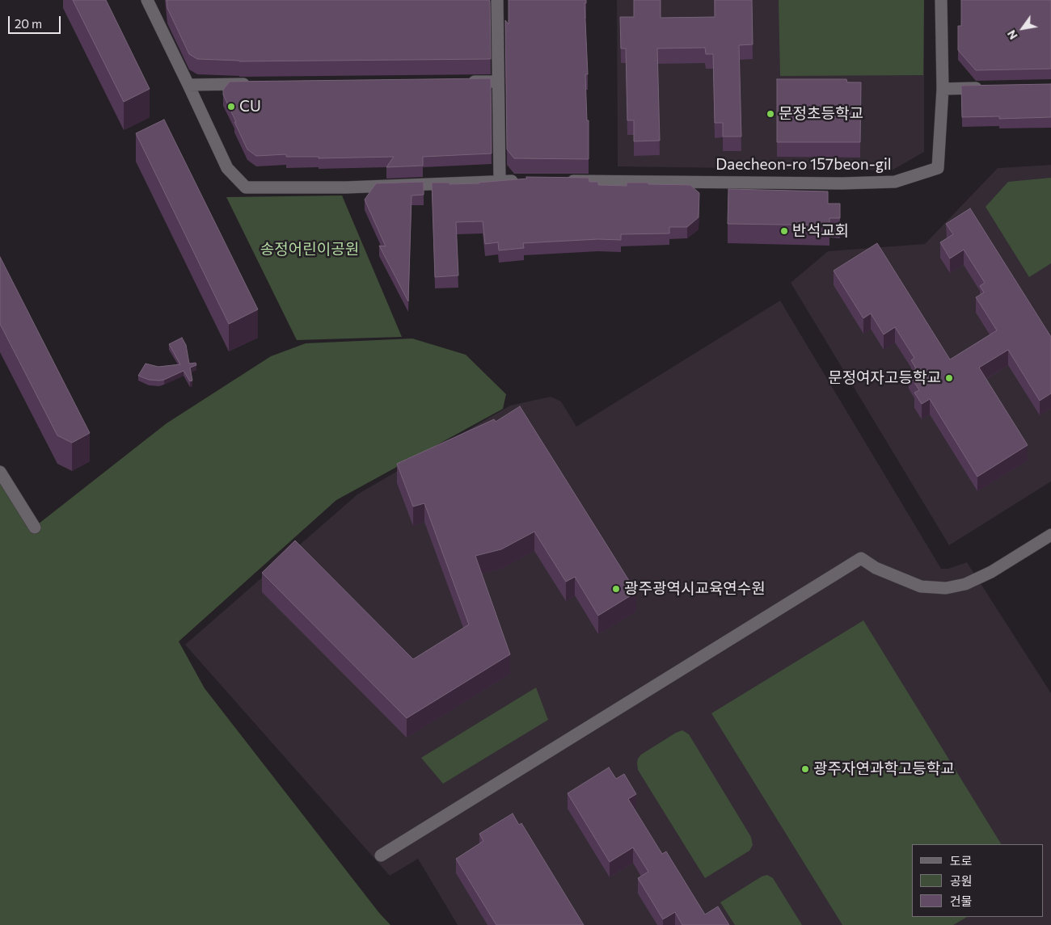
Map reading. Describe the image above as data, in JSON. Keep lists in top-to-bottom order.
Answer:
{
  "streets": {
    "street": ["Daecheon-ro 157beon-gil"]
  },
  "parks": ["송정어린이공원"],
  "places": [
    "CU",
    "문정초등학교",
    "반석교회",
    "문정여자고등학교",
    "광주광역시교육연수원",
    "광주자연과학고등학교"
  ],
  "legend": ["도로", "공원", "건물"],
  "scale_bar": "20 m",
  "north": "bottom left"
}
